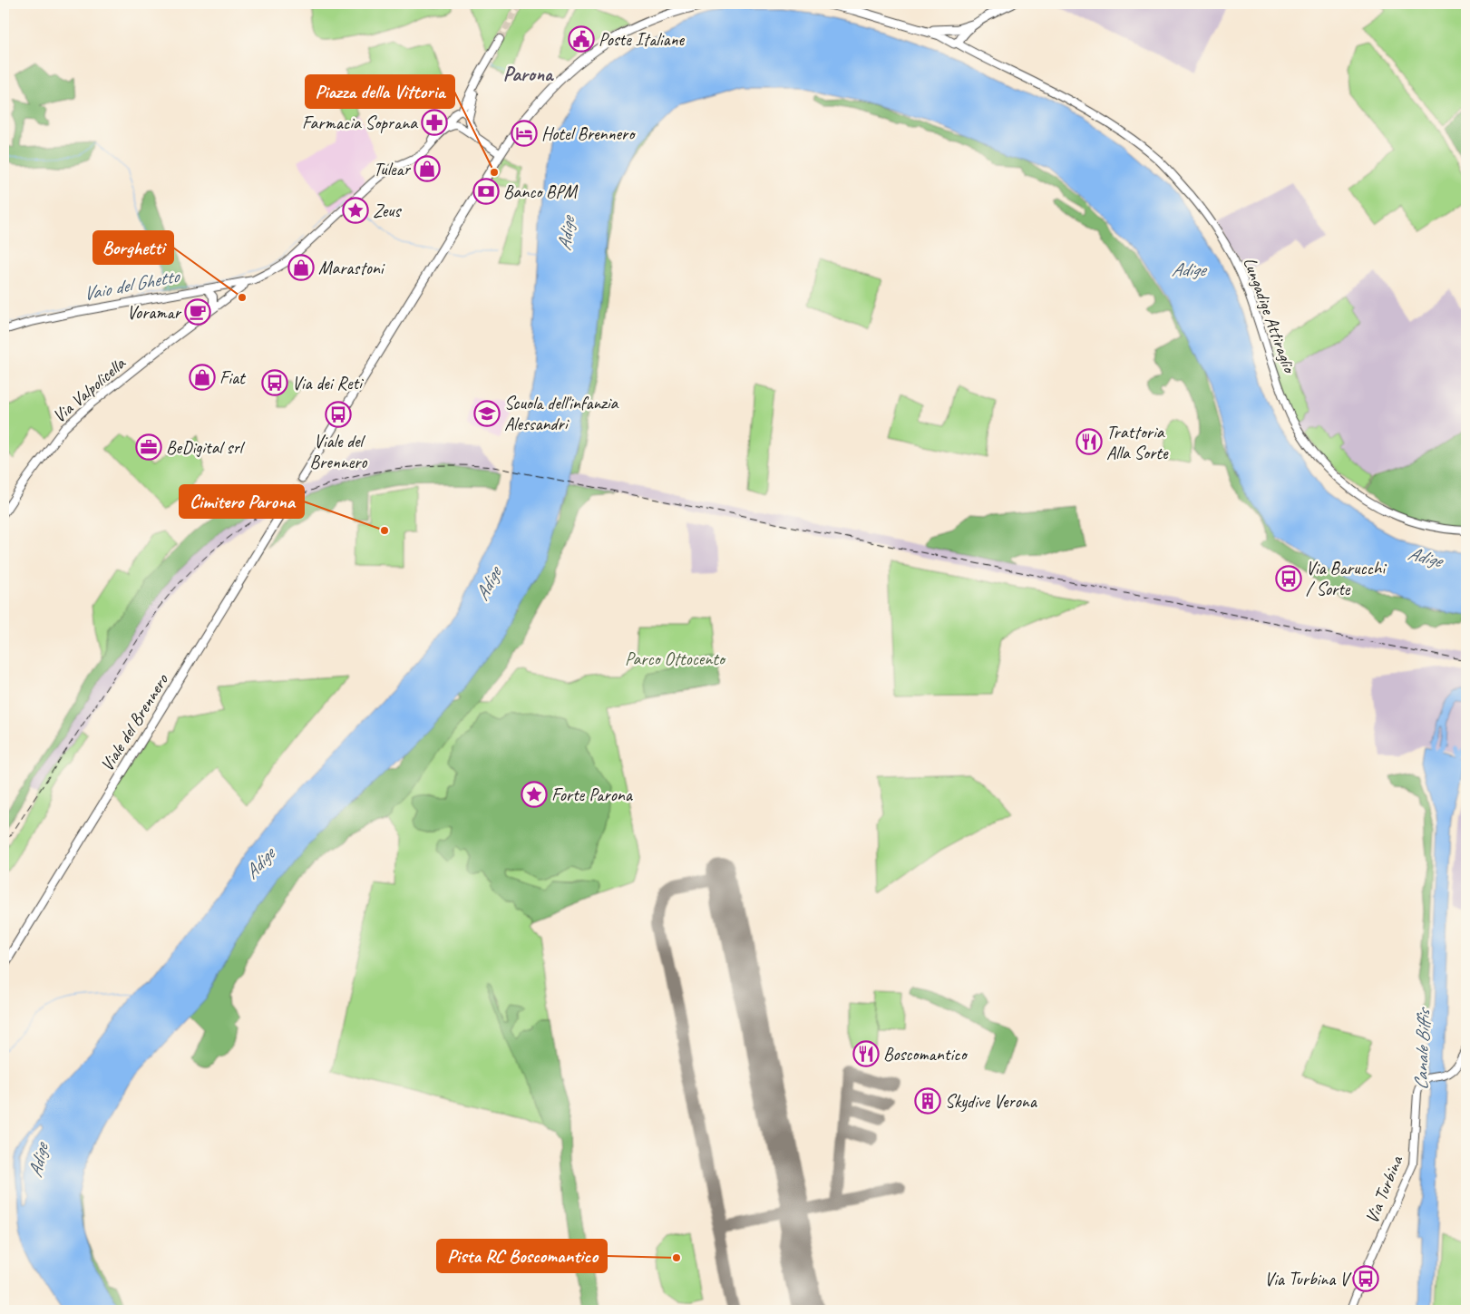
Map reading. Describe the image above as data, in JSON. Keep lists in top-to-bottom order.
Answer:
{
  "streets": {
    "main road": ["Lungadige Attiraglio", "Viale del Brennero"],
    "street": ["Via Valpolicella", "Via Turbina"]
  },
  "districts": ["Parona"],
  "water": ["Adige", "Vaio del Ghetto", "Canale Biffis"],
  "parks": ["Parco Ottocento"],
  "places": {
    "public building": ["Poste Italiane"],
    "pharmacy": ["Farmacia Soprana"],
    "hotel": ["Hotel Brennero"],
    "shop": ["Tulear", "Marastoni", "Fiat"],
    "other": [
      "Piazza della Vittoria",
      "Borghetti",
      "Cimitero Parona",
      "Pista RC Boscomantico"
    ],
    "bank": ["Banco BPM"],
    "place": ["Zeus", "Forte Parona"],
    "cafe": ["Voramar"],
    "bus stop": [
      "Via dei Reti",
      "Viale del Brennero",
      "Via Barucchi / Sorte",
      "Via Turbina V"
    ],
    "school or university": ["Scuola dell'infanzia Alessandri"],
    "restaurant": ["Trattoria Alla Sorte", "Boscomantico"],
    "office": ["BeDigital srl"],
    "building": ["Skydive Verona"]
  }
}
